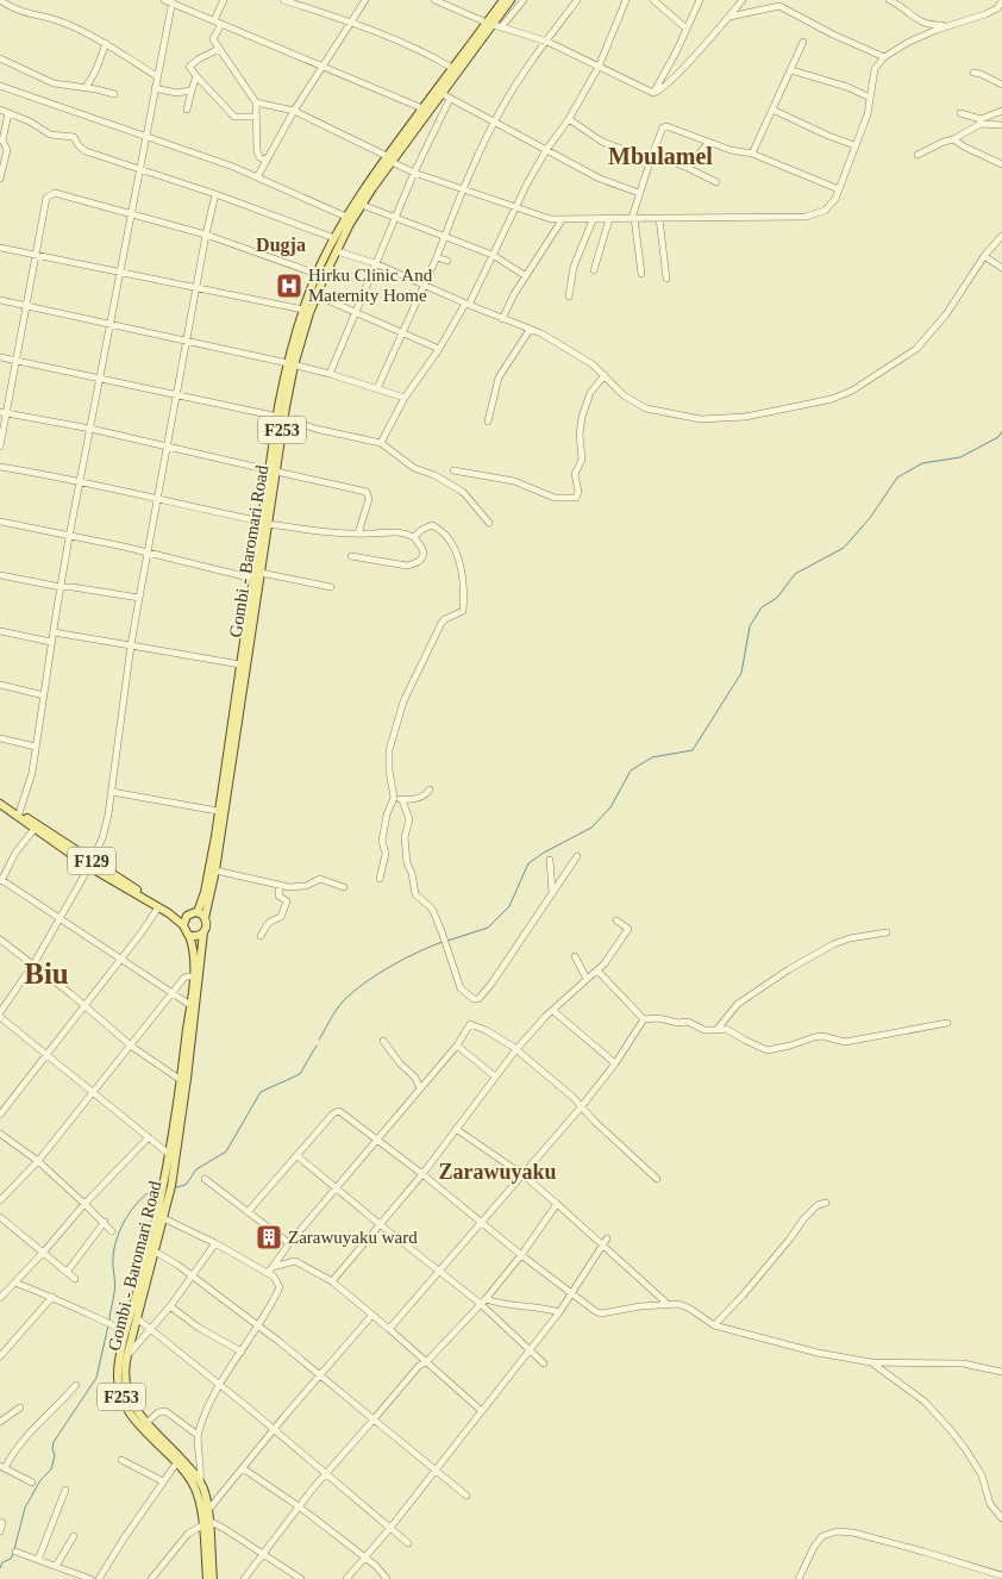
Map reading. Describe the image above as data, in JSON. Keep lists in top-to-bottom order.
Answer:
{
  "streets": {
    "main road": ["F253", "Gombi - Baromari Road", "F129"]
  },
  "crossings": [
    ["F253", "Gombi - Baromari Road"],
    ["F253", "F129"],
    ["Gombi - Baromari Road", "F129"]
  ],
  "districts": [
    "Mbulamel",
    "Dugja",
    "Biu",
    "Zarawuyaku"
  ],
  "places": {
    "hospital": ["Hirku Clinic And Maternity Home"],
    "building": ["Zarawuyaku ward"]
  }
}
